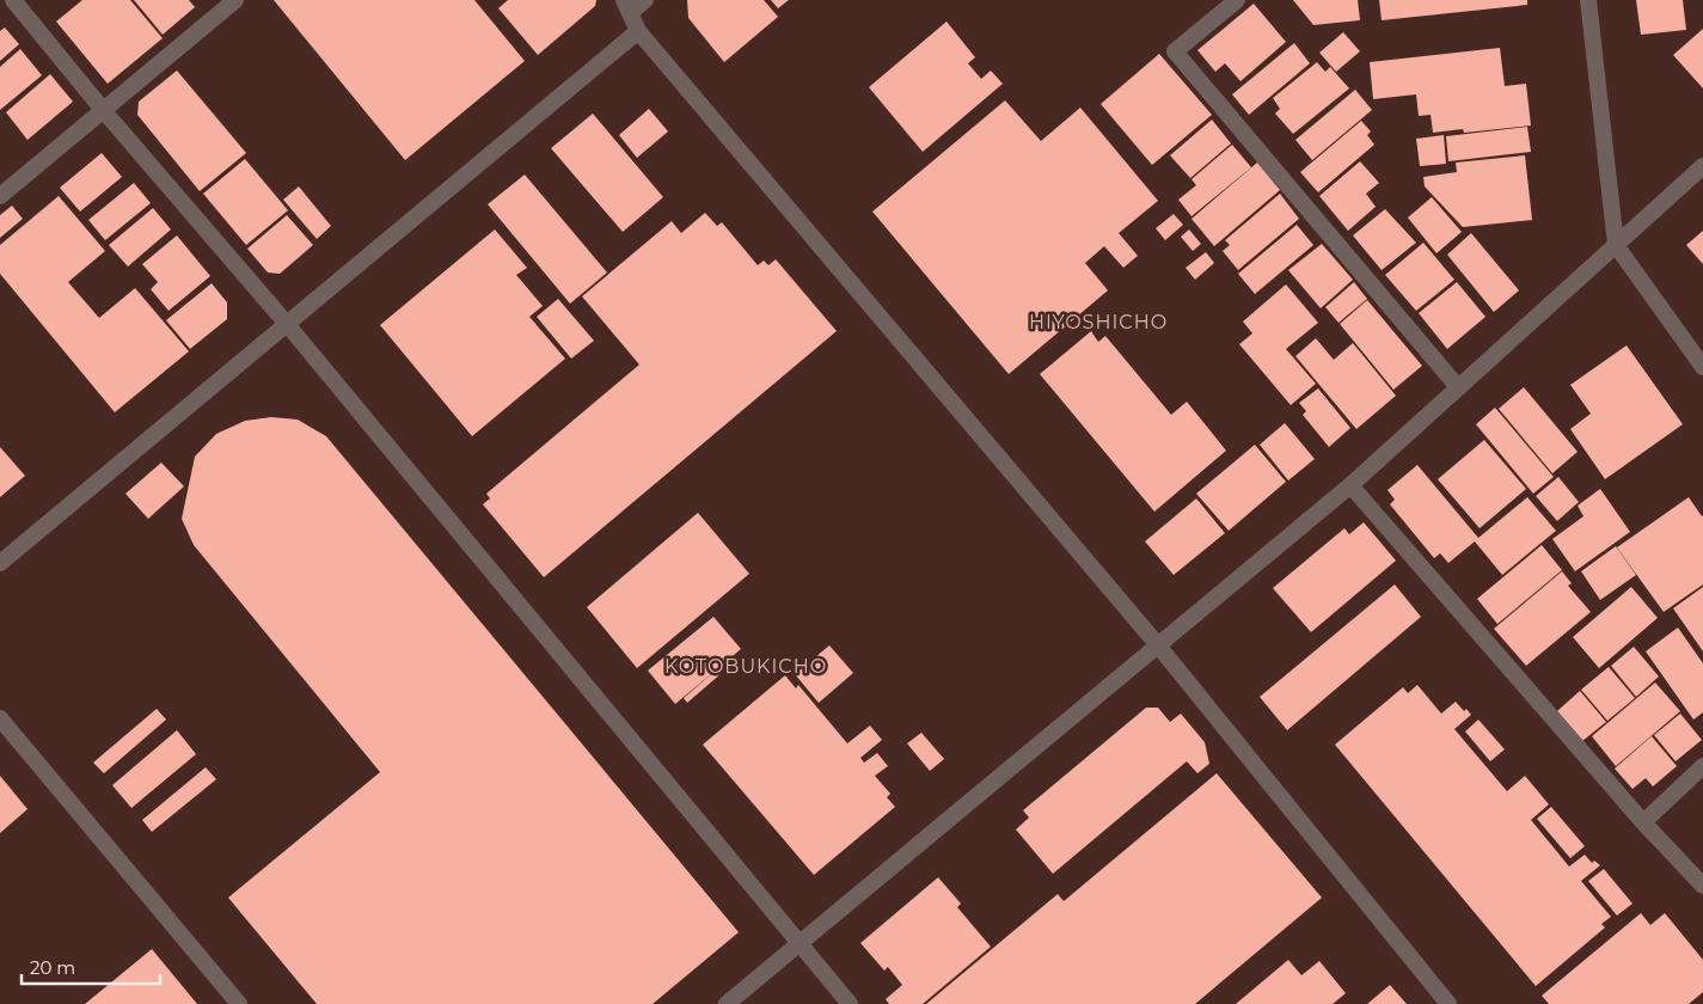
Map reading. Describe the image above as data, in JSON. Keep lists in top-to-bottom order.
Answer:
{
  "districts": ["HIYOSHICHO", "KOTOBUKICHO"],
  "scale_bar": "20 m"
}
